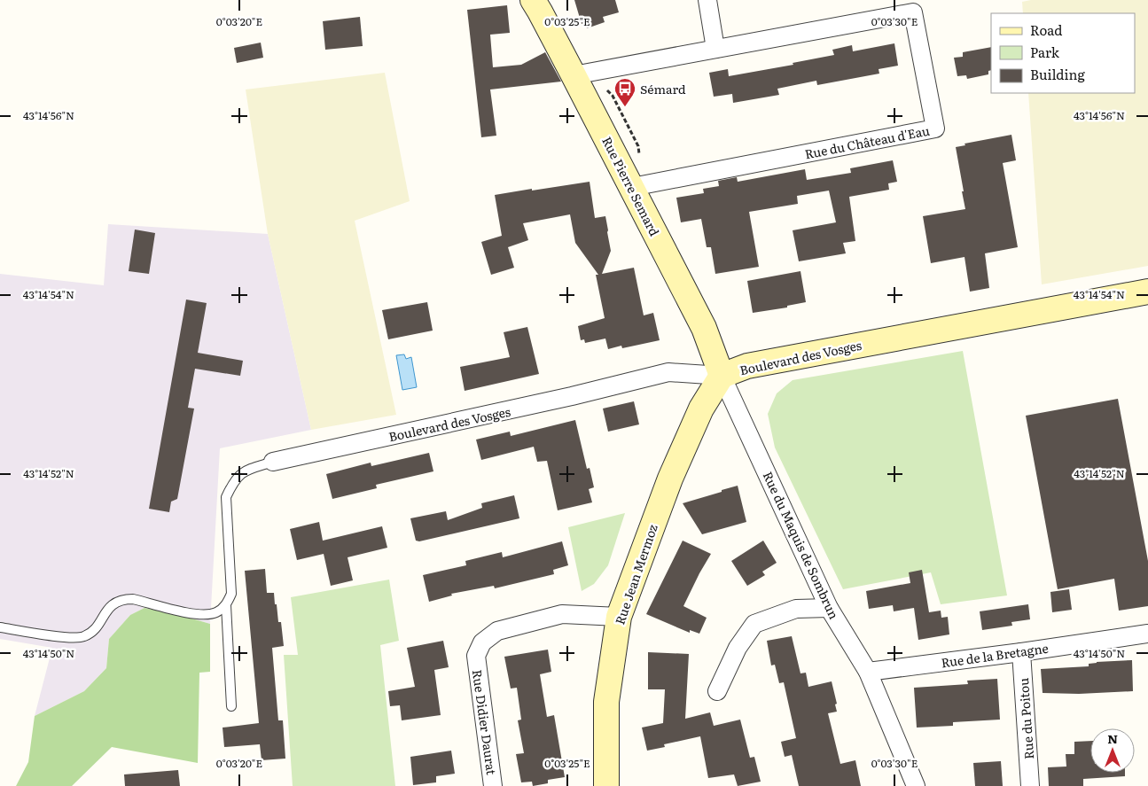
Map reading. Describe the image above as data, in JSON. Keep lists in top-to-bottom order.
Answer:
{
  "streets": {
    "main road": ["Rue Pierre Semard", "Boulevard des Vosges", "Rue Jean Mermoz"],
    "street": [
      "Rue du Château d'Eau",
      "Rue du Maquis de Sombrun",
      "Rue de la Bretagne",
      "Rue du Poitou",
      "Rue Didier Daurat"
    ]
  },
  "crossings": [
    ["Rue du Château d'Eau", "Rue Pierre Semard"],
    ["Rue Pierre Semard", "Boulevard des Vosges"],
    ["Rue Pierre Semard", "Rue du Maquis de Sombrun"],
    ["Rue Pierre Semard", "Rue Jean Mermoz"],
    ["Boulevard des Vosges", "Rue du Maquis de Sombrun"],
    ["Boulevard des Vosges", "Rue Jean Mermoz"],
    ["Rue du Maquis de Sombrun", "Rue Jean Mermoz"],
    ["Rue du Maquis de Sombrun", "Rue de la Bretagne"],
    ["Rue Jean Mermoz", "Rue Didier Daurat"],
    ["Rue de la Bretagne", "Rue du Poitou"]
  ],
  "places": {
    "bus stop": ["Sémard"]
  },
  "legend": ["Road", "Park", "Building"],
  "north": "top",
  "coordinates": [
    "0°03'20\"E",
    "0°03'25\"E",
    "0°03'30\"E",
    "43°14'56\"N",
    "43°14'54\"N",
    "43°14'52\"N",
    "43°14'50\"N"
  ]
}
